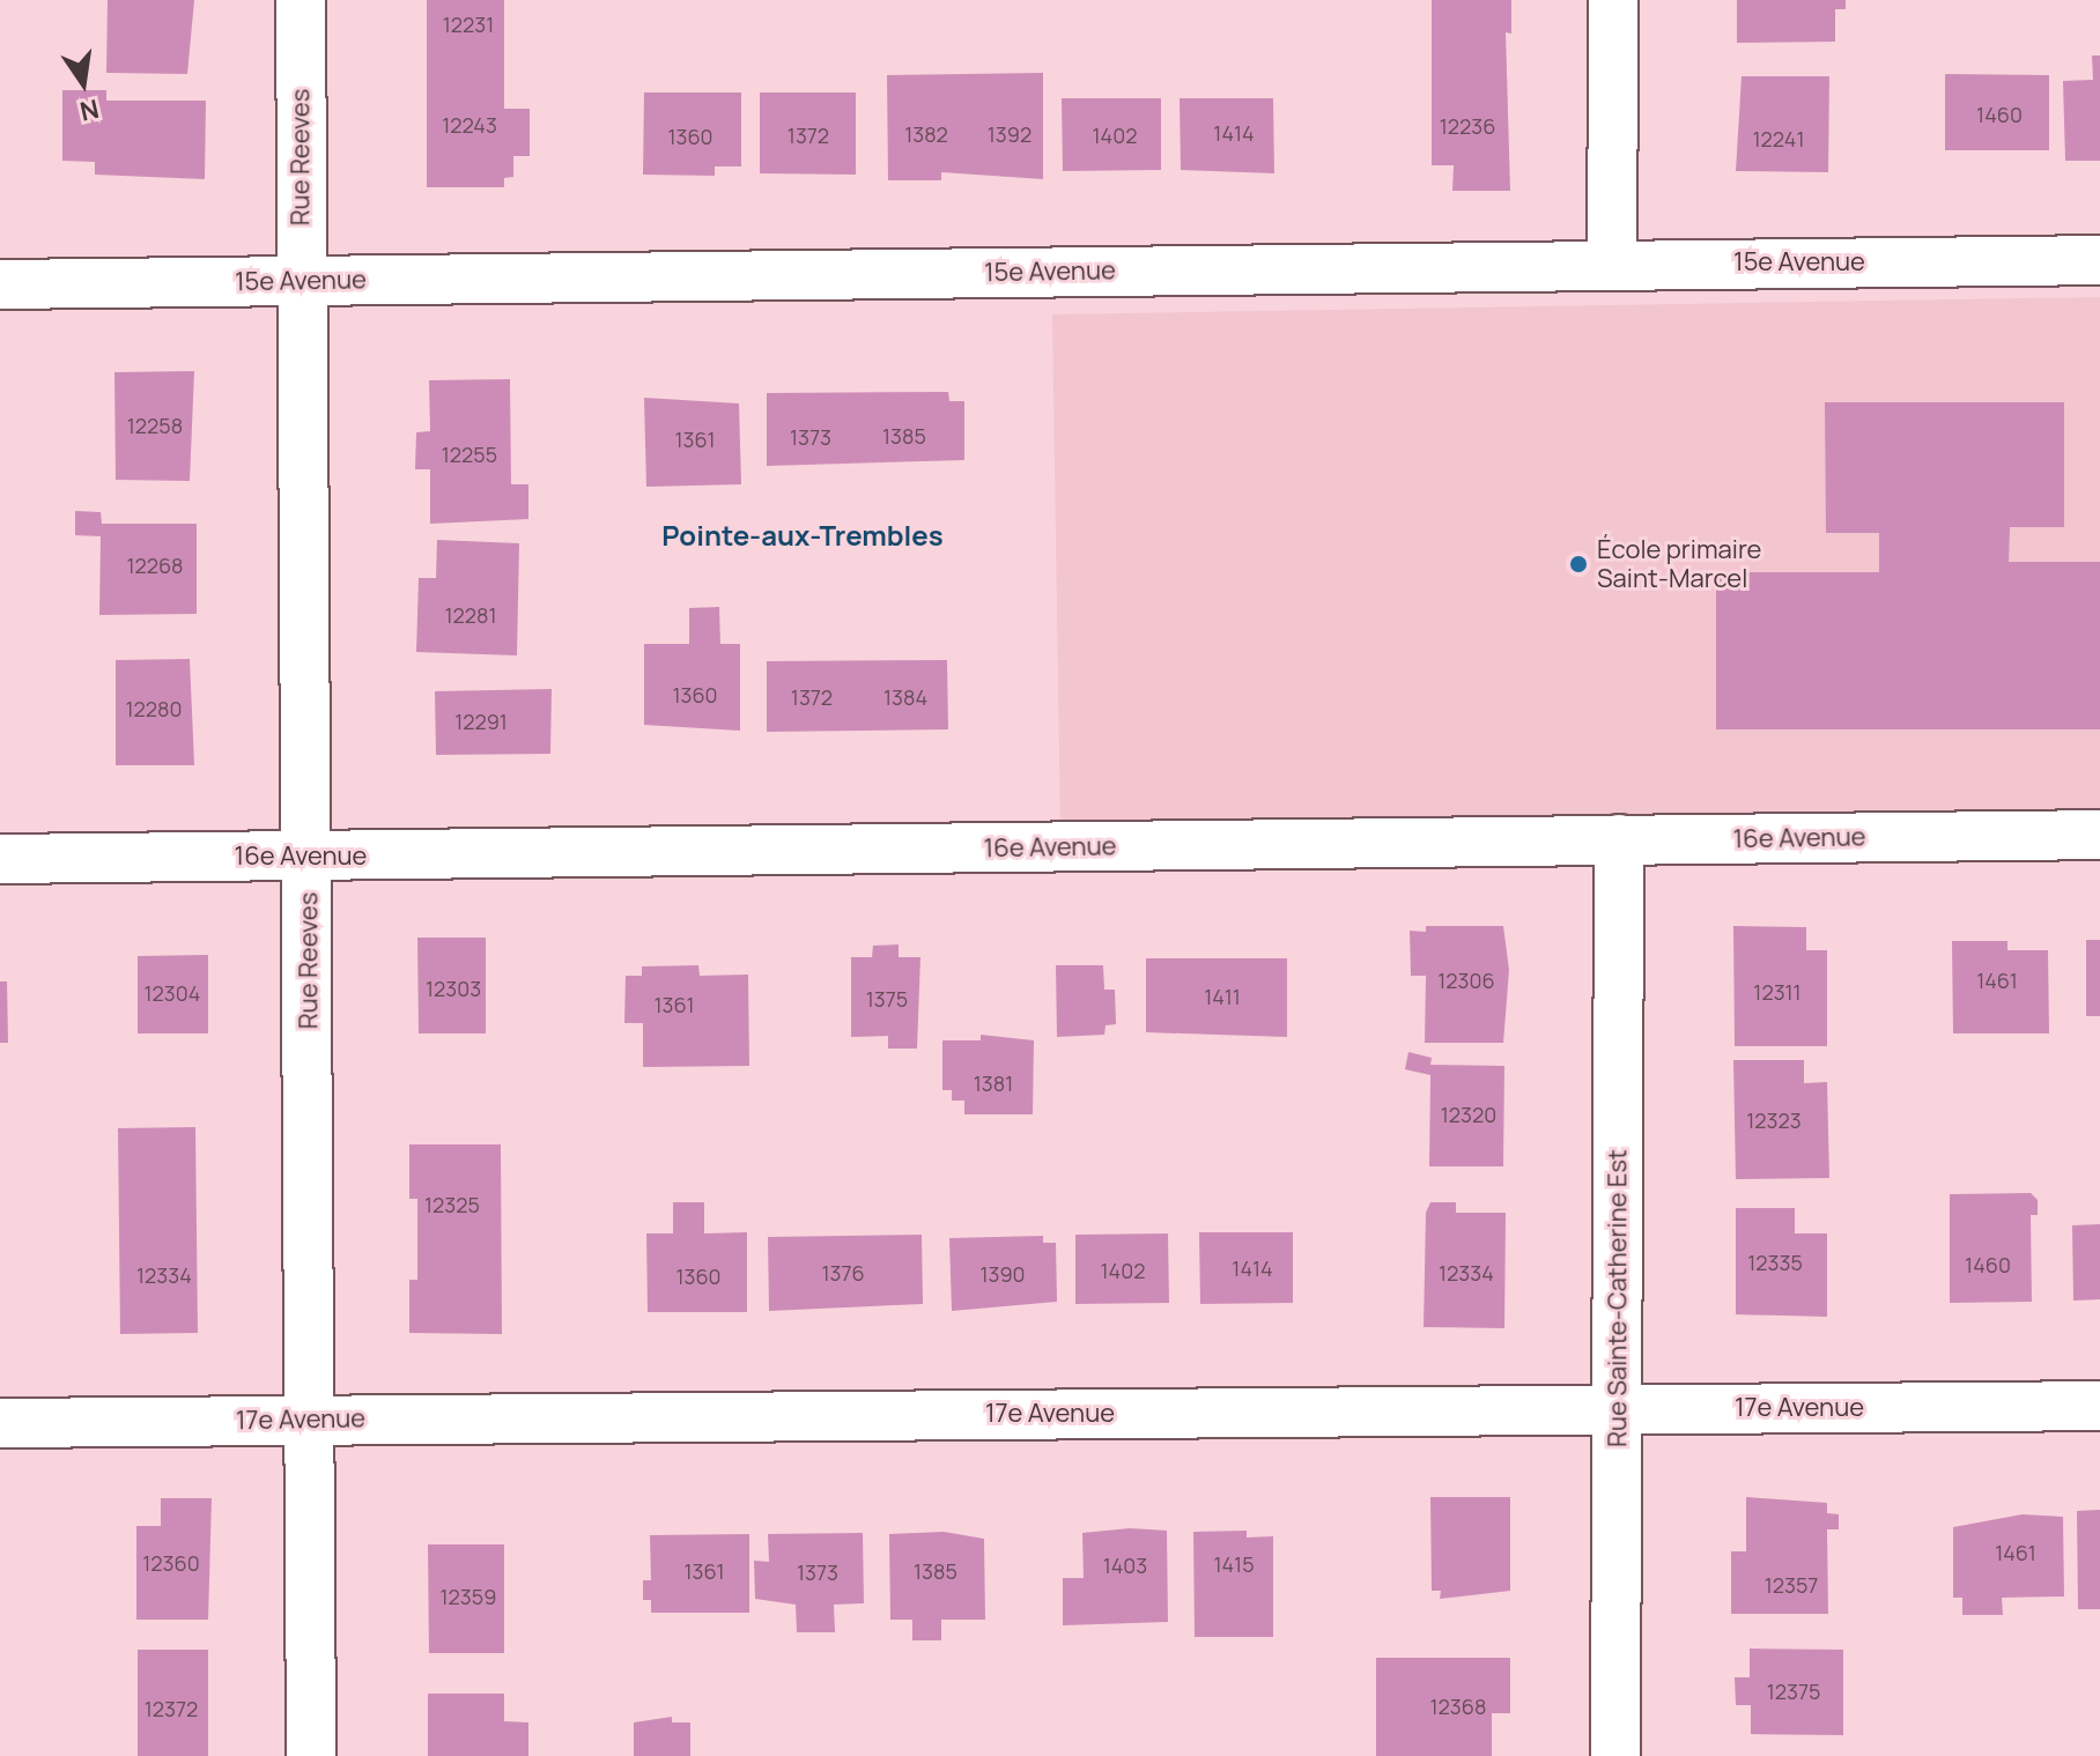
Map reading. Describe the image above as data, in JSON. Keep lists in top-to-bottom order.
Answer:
{
  "streets": {
    "street": [
      "Rue Reeves",
      "15e Avenue",
      "16e Avenue",
      "Rue Sainte-Catherine Est",
      "17e Avenue"
    ]
  },
  "crossings": [
    ["Rue Reeves", "15e Avenue"],
    ["Rue Reeves", "16e Avenue"],
    ["Rue Reeves", "17e Avenue"],
    ["16e Avenue", "Rue Sainte-Catherine Est"],
    ["Rue Sainte-Catherine Est", "17e Avenue"]
  ],
  "districts": ["Pointe-aux-Trembles"],
  "places": ["École primaire Saint-Marcel"],
  "house_numbers": [
    "12231",
    "1460",
    "12243",
    "12236",
    "1414",
    "1382",
    "1392",
    "1372",
    "1402",
    "1360",
    "12241",
    "12258",
    "1385",
    "1373",
    "1361",
    "12255",
    "12268",
    "12281",
    "1360",
    "1372",
    "1384",
    "12280",
    "12291",
    "12306",
    "1461",
    "12303",
    "12311",
    "12304",
    "1411",
    "1375",
    "1361",
    "1381",
    "12320",
    "12323",
    "12325",
    "12335",
    "1460",
    "1414",
    "1402",
    "1376",
    "12334",
    "1390",
    "12334",
    "1360",
    "1461",
    "12360",
    "1415",
    "1403",
    "1361",
    "1385",
    "1373",
    "12357",
    "12359",
    "12375",
    "12368",
    "12372"
  ],
  "north": "bottom"
}
